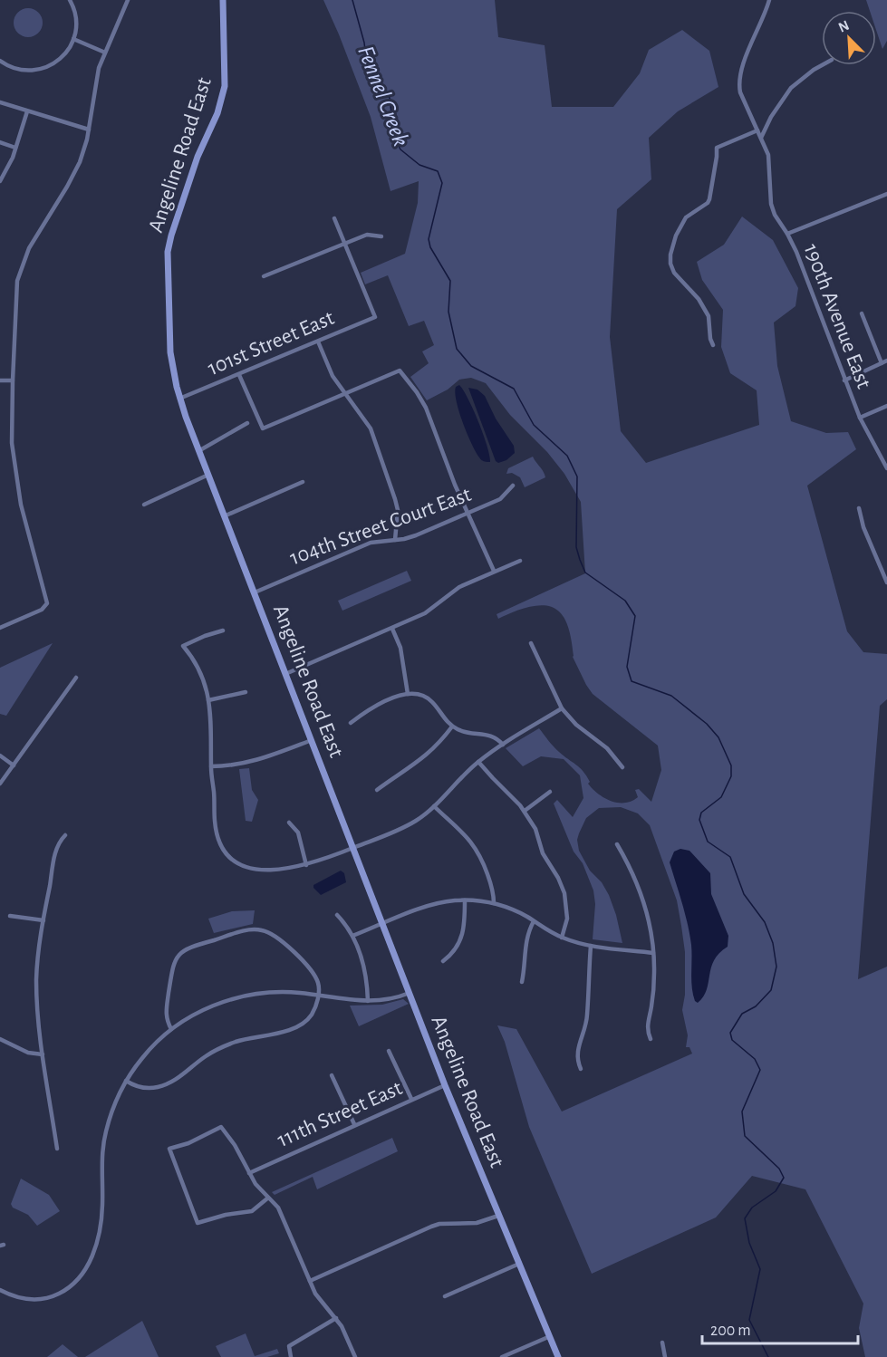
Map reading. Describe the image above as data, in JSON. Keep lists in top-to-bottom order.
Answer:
{
  "streets": {
    "street": [
      "Angeline Road East",
      "190th Avenue East",
      "101st Street East",
      "104th Street Court East",
      "111th Street East"
    ]
  },
  "crossings": [
    ["Angeline Road East", "101st Street East"],
    ["Angeline Road East", "104th Street Court East"],
    ["Angeline Road East", "111th Street East"]
  ],
  "water": ["Fennel Creek"],
  "scale_bar": "200 m",
  "north": "top left"
}
